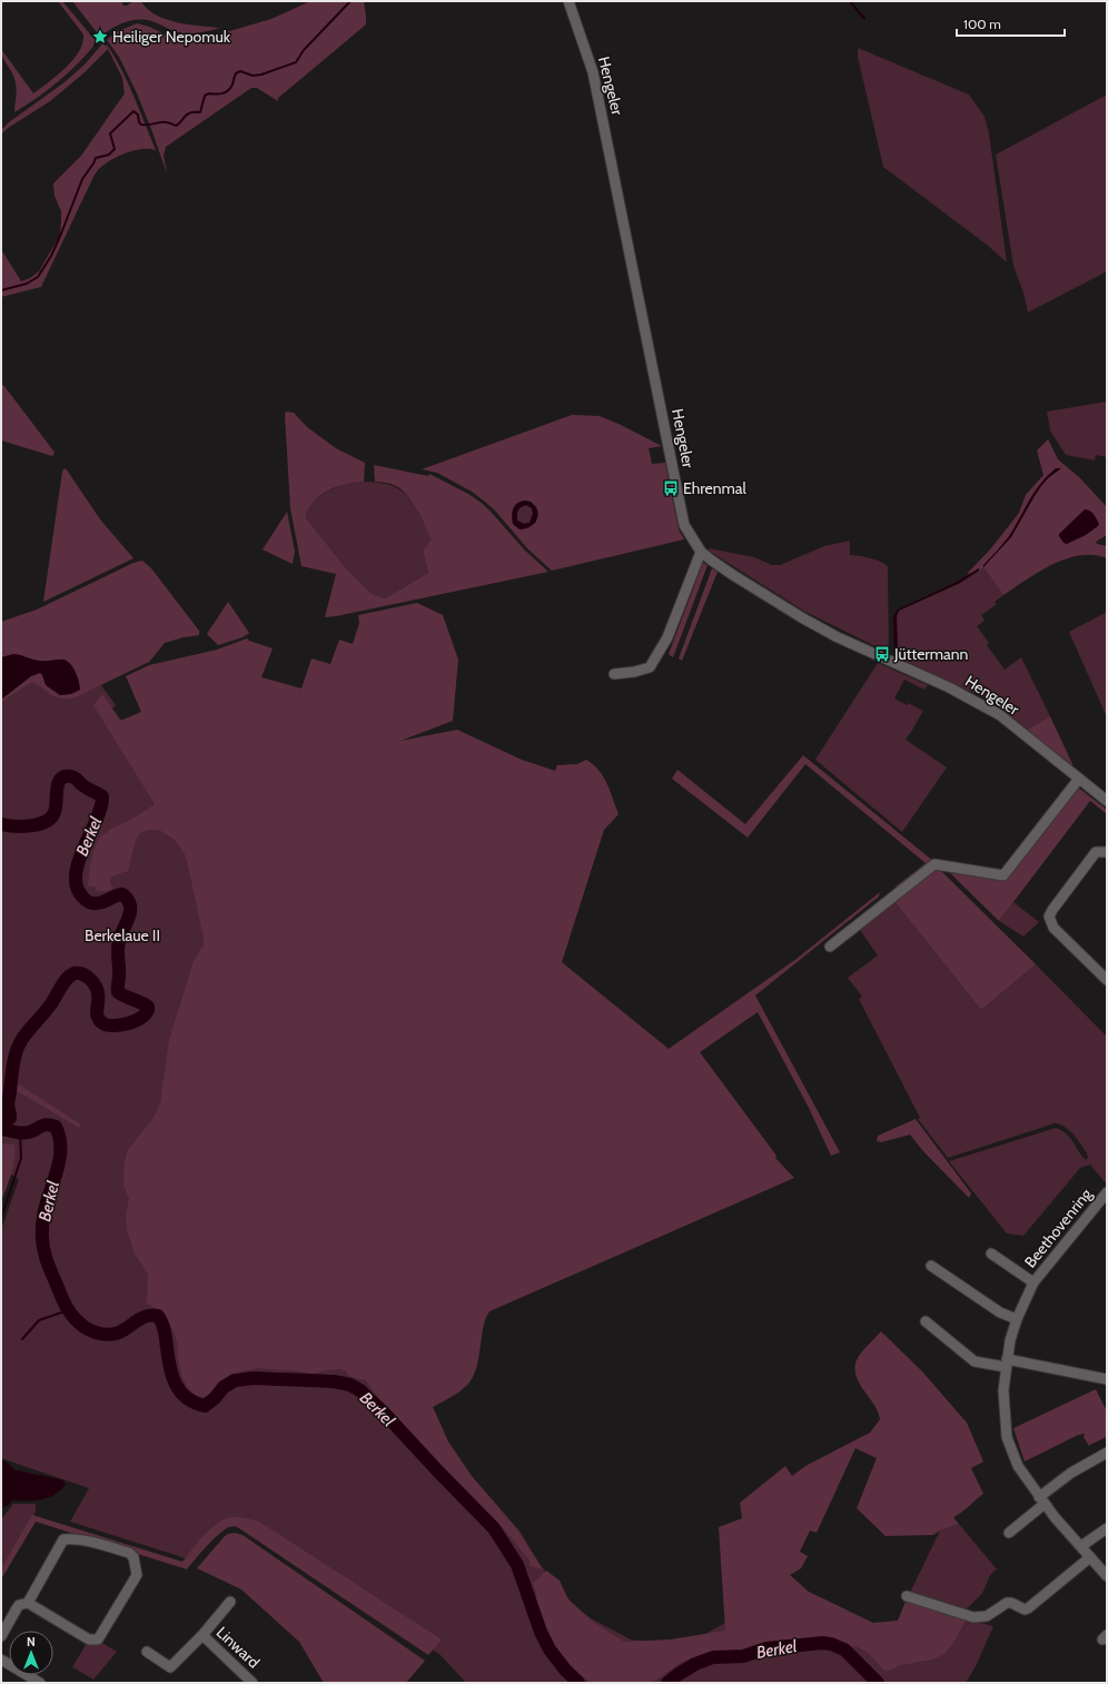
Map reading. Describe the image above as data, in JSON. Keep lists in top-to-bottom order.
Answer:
{
  "streets": {
    "street": ["Hengeler", "Beethovenring", "Linward"]
  },
  "water": ["Berkel"],
  "parks": ["Berkelaue II"],
  "places": {
    "place": ["Heiliger Nepomuk"],
    "bus stop": ["Ehrenmal", "Jüttermann"]
  },
  "scale_bar": "100 m",
  "north": "top"
}
